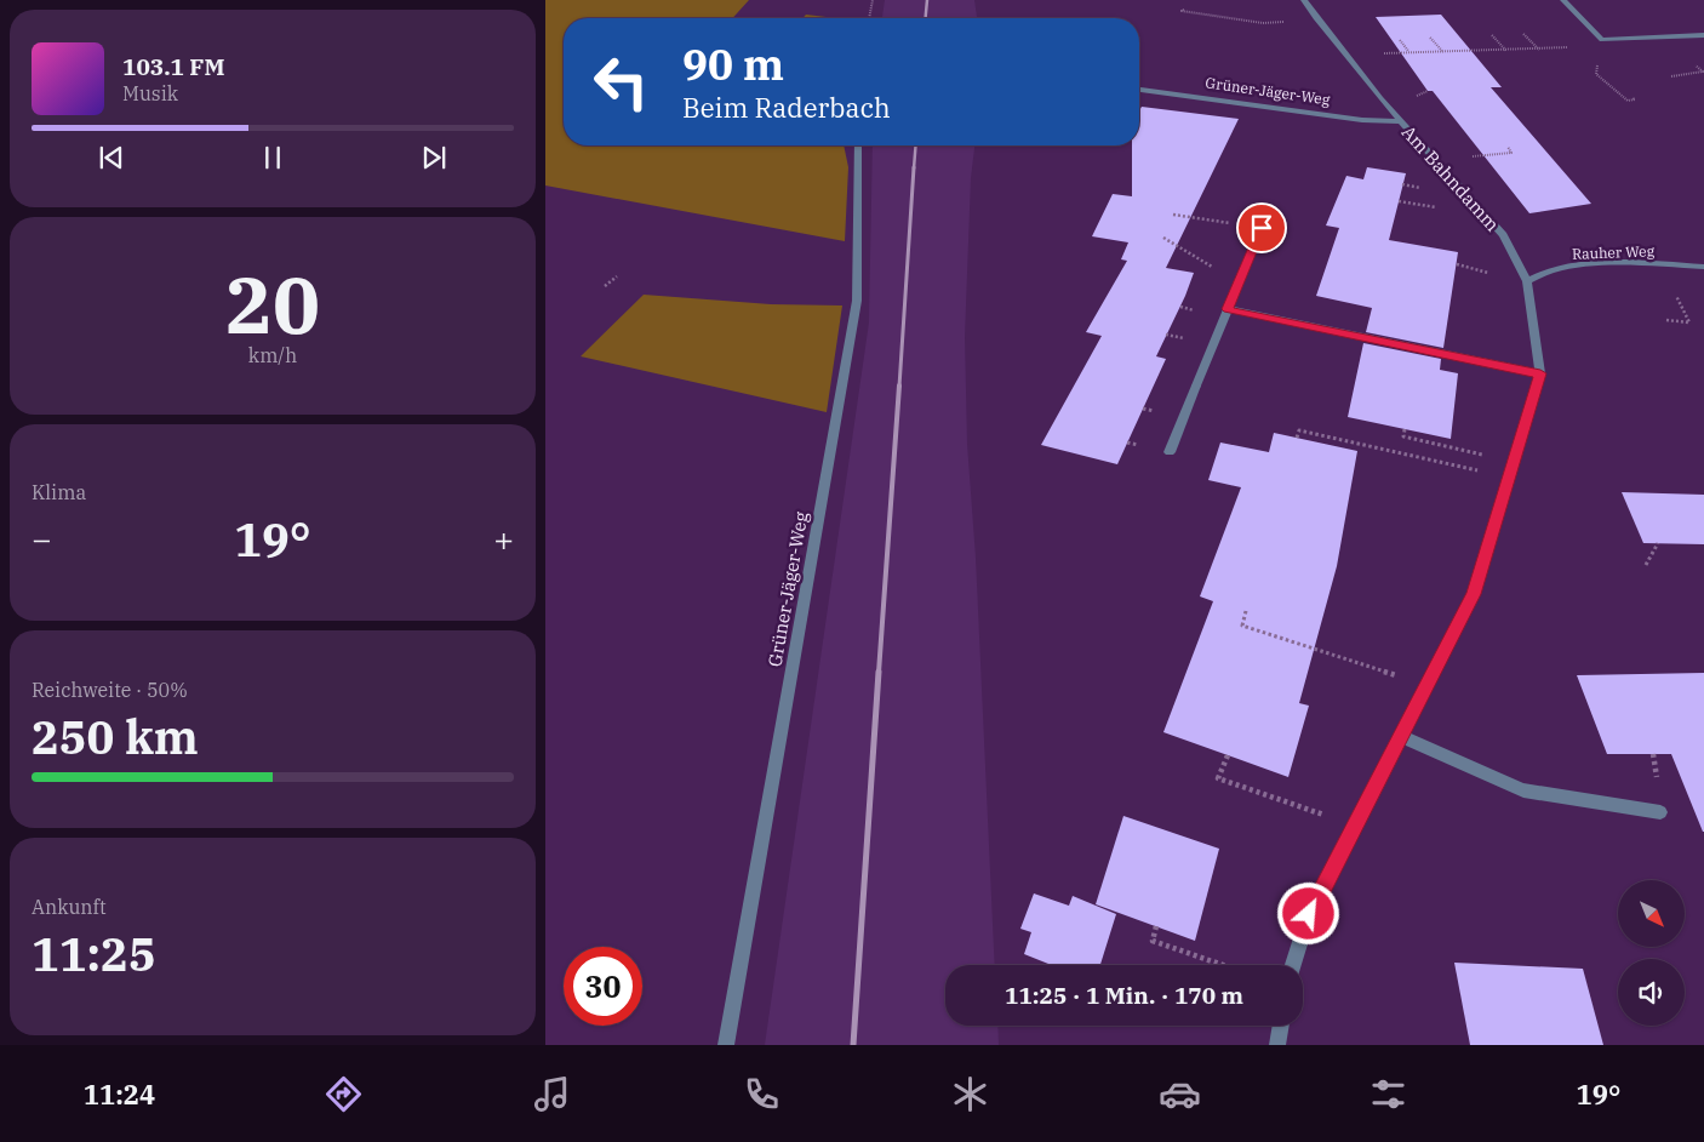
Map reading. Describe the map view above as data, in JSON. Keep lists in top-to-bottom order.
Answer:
{
  "streets": {
    "street": ["Grüner-Jäger-Weg", "Am Bahndamm", "Rauher Weg"]
  },
  "crossings": [
    ["Grüner-Jäger-Weg", "Am Bahndamm"],
    ["Am Bahndamm", "Rauher Weg"]
  ],
  "north": "bottom right",
  "page": {
    "turn": ["90 m", "Beim Raderbach"],
    "song": ["103.1 FM", "Musik"],
    "tile": [
      ["20", "km/h"],
      "Klima",
      ["Reichweite · 50%", "250 km"],
      ["Ankunft", "11:25"]
    ],
    "heat": ["−", "19°", "+"],
    "limit": "30",
    "trip": "11:25 · 1 Min. · 170 m",
    "tabs": ["11:24", "19°"]
  }
}
